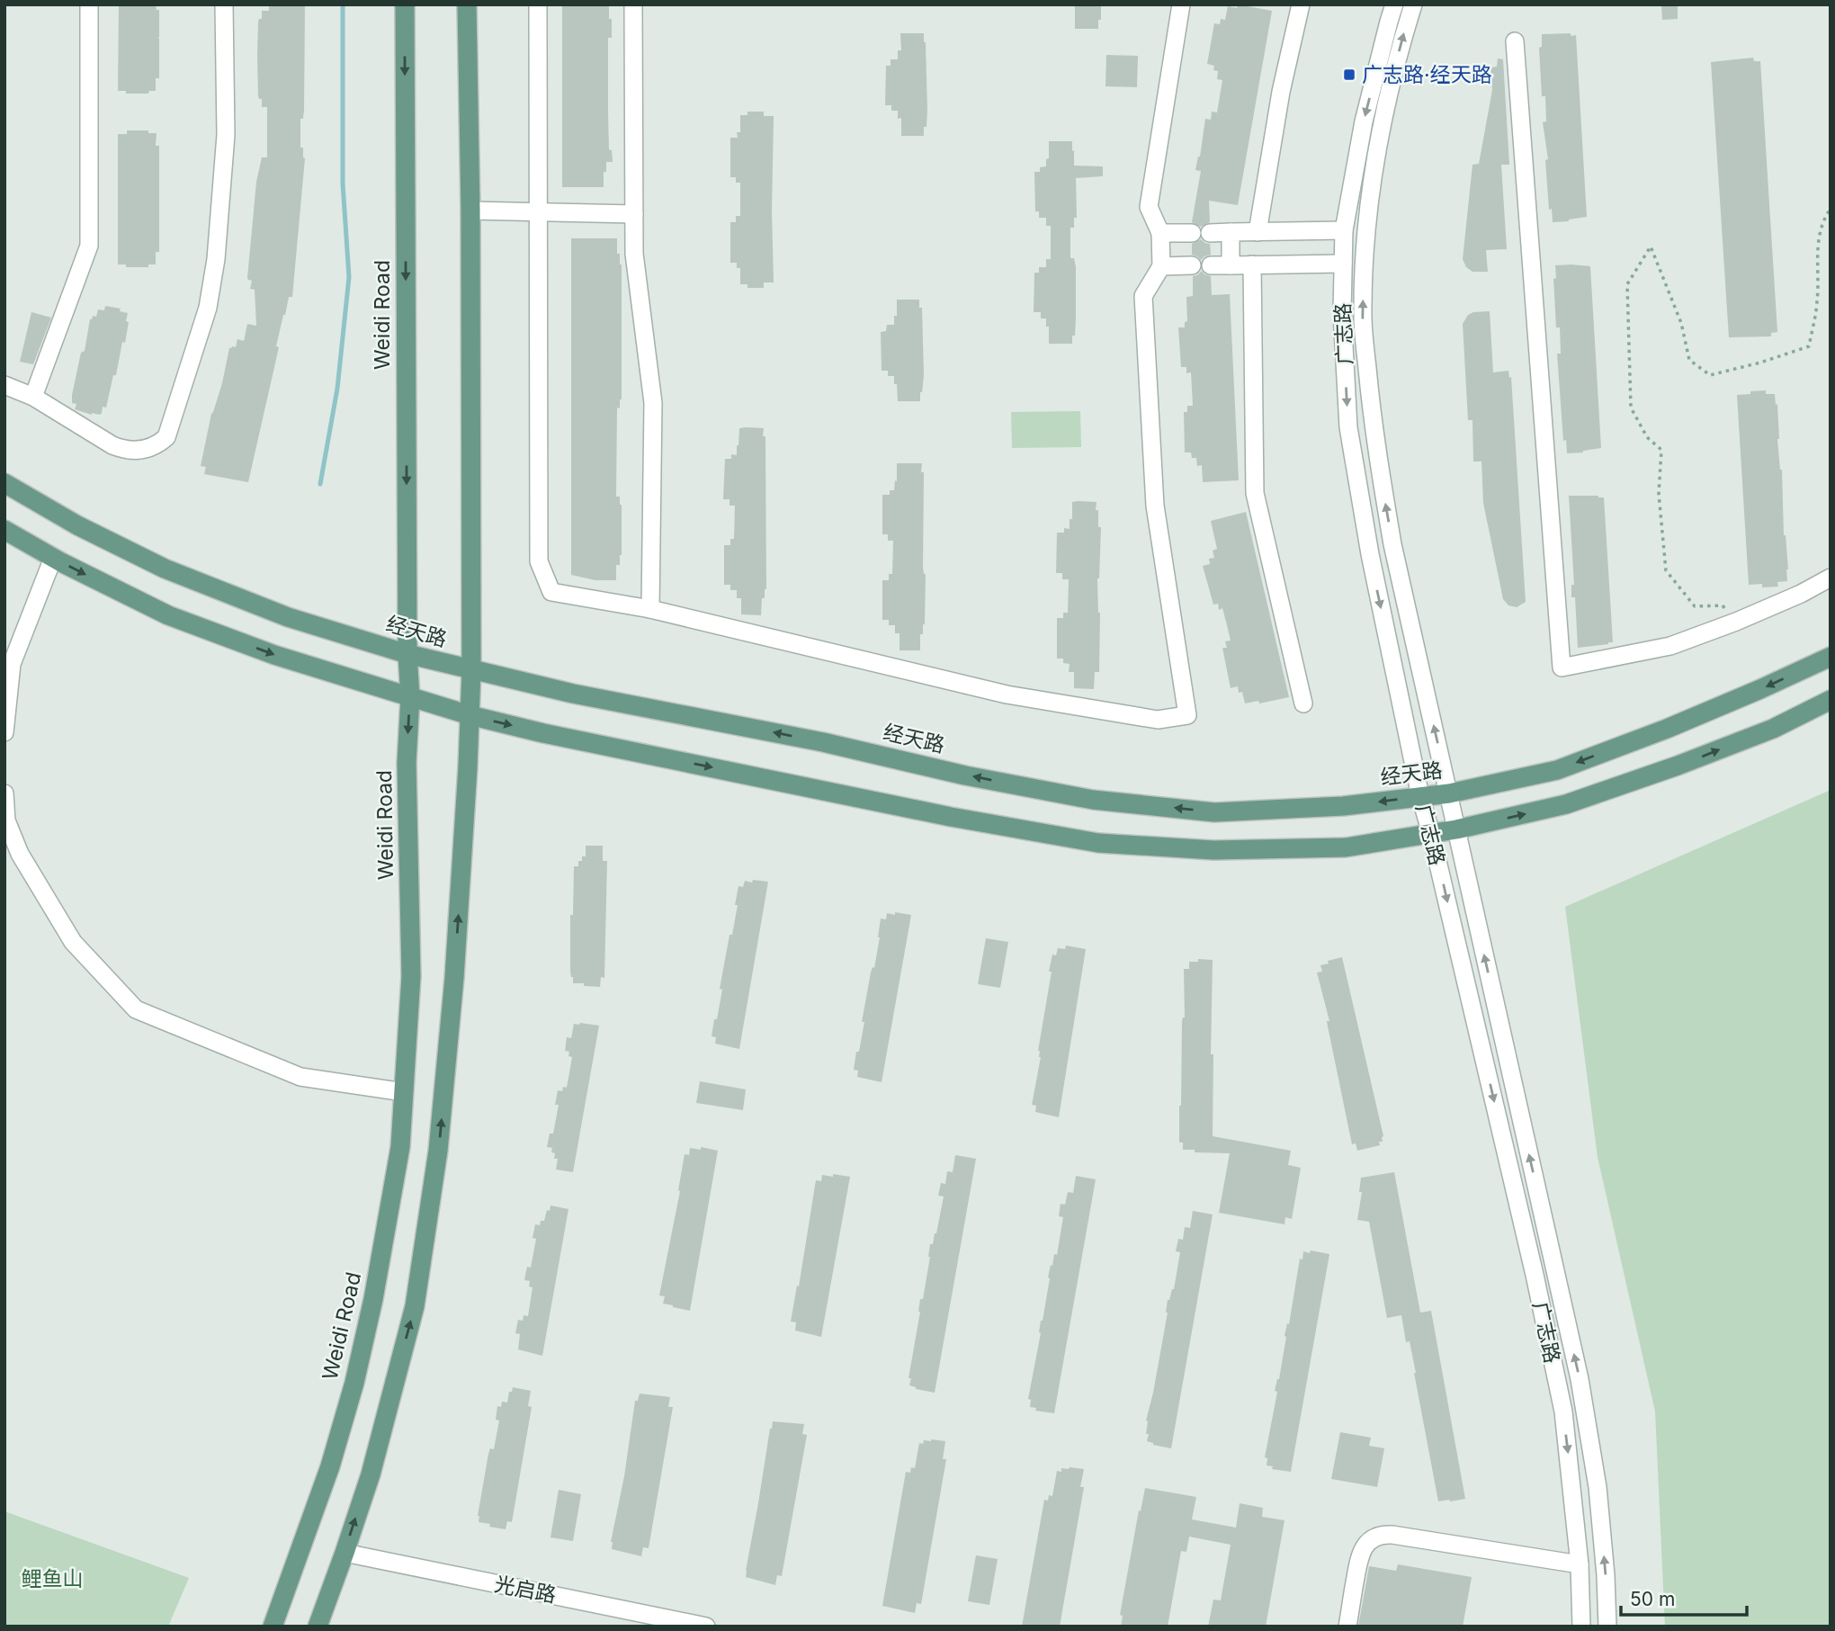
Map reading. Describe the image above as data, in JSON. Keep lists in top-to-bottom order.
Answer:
{
  "streets": {
    "main road": ["Weidi Road", "经天路"],
    "street": ["广志路", "光启路"]
  },
  "crossings": [
    ["Weidi Road", "经天路"],
    ["广志路", "经天路"]
  ],
  "parks": ["鲤鱼山"],
  "places": {
    "transit": ["广志路·经天路"]
  },
  "scale_bar": "50 m"
}
